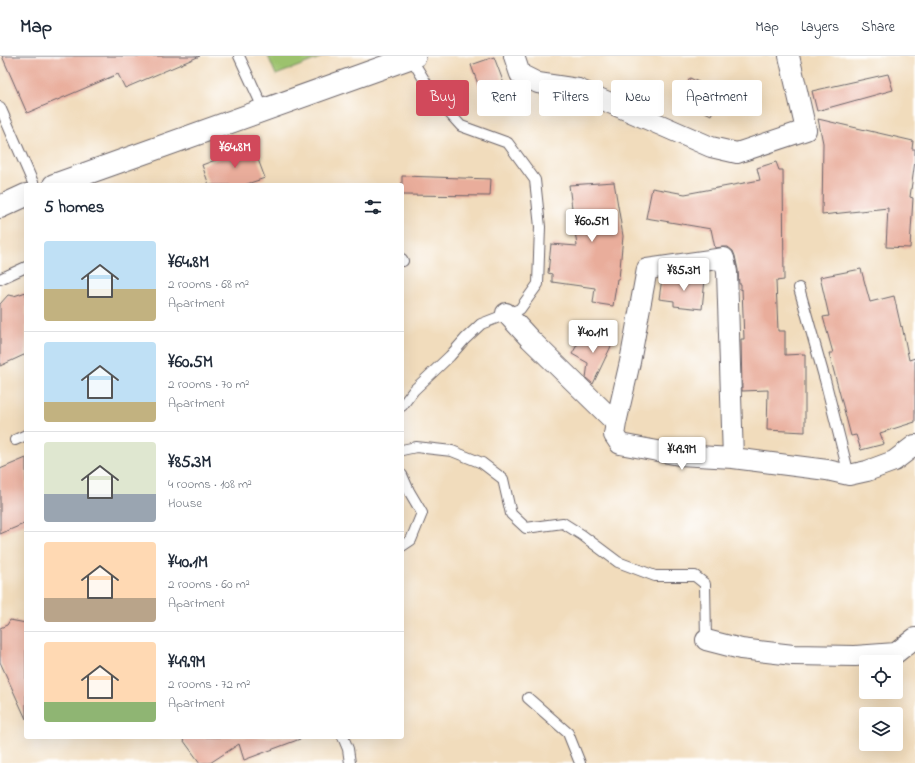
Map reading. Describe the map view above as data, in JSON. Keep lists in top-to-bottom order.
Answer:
{
  "page": {
    "header": "Map",
    "nav": ["Map", "Layers", "Share"],
    "chip": [
      "Buy",
      "Rent",
      "Filters",
      "New",
      "Apartment"
    ],
    "price": [
      "¥64.8M",
      "¥60.5M",
      "¥85.3M",
      "¥40.1M",
      "¥49.9M"
    ],
    "heading": "5 homes",
    "list": [
      {
        "name": "¥64.8M",
        "note": "2 rooms · 68 m² · Apartment"
      },
      {
        "name": "¥60.5M",
        "note": "2 rooms · 70 m² · Apartment"
      },
      {
        "name": "¥85.3M",
        "note": "4 rooms · 108 m² · House"
      },
      {
        "name": "¥40.1M",
        "note": "2 rooms · 60 m² · Apartment"
      },
      {
        "name": "¥49.9M",
        "note": "2 rooms · 72 m² · Apartment"
      }
    ]
  }
}
